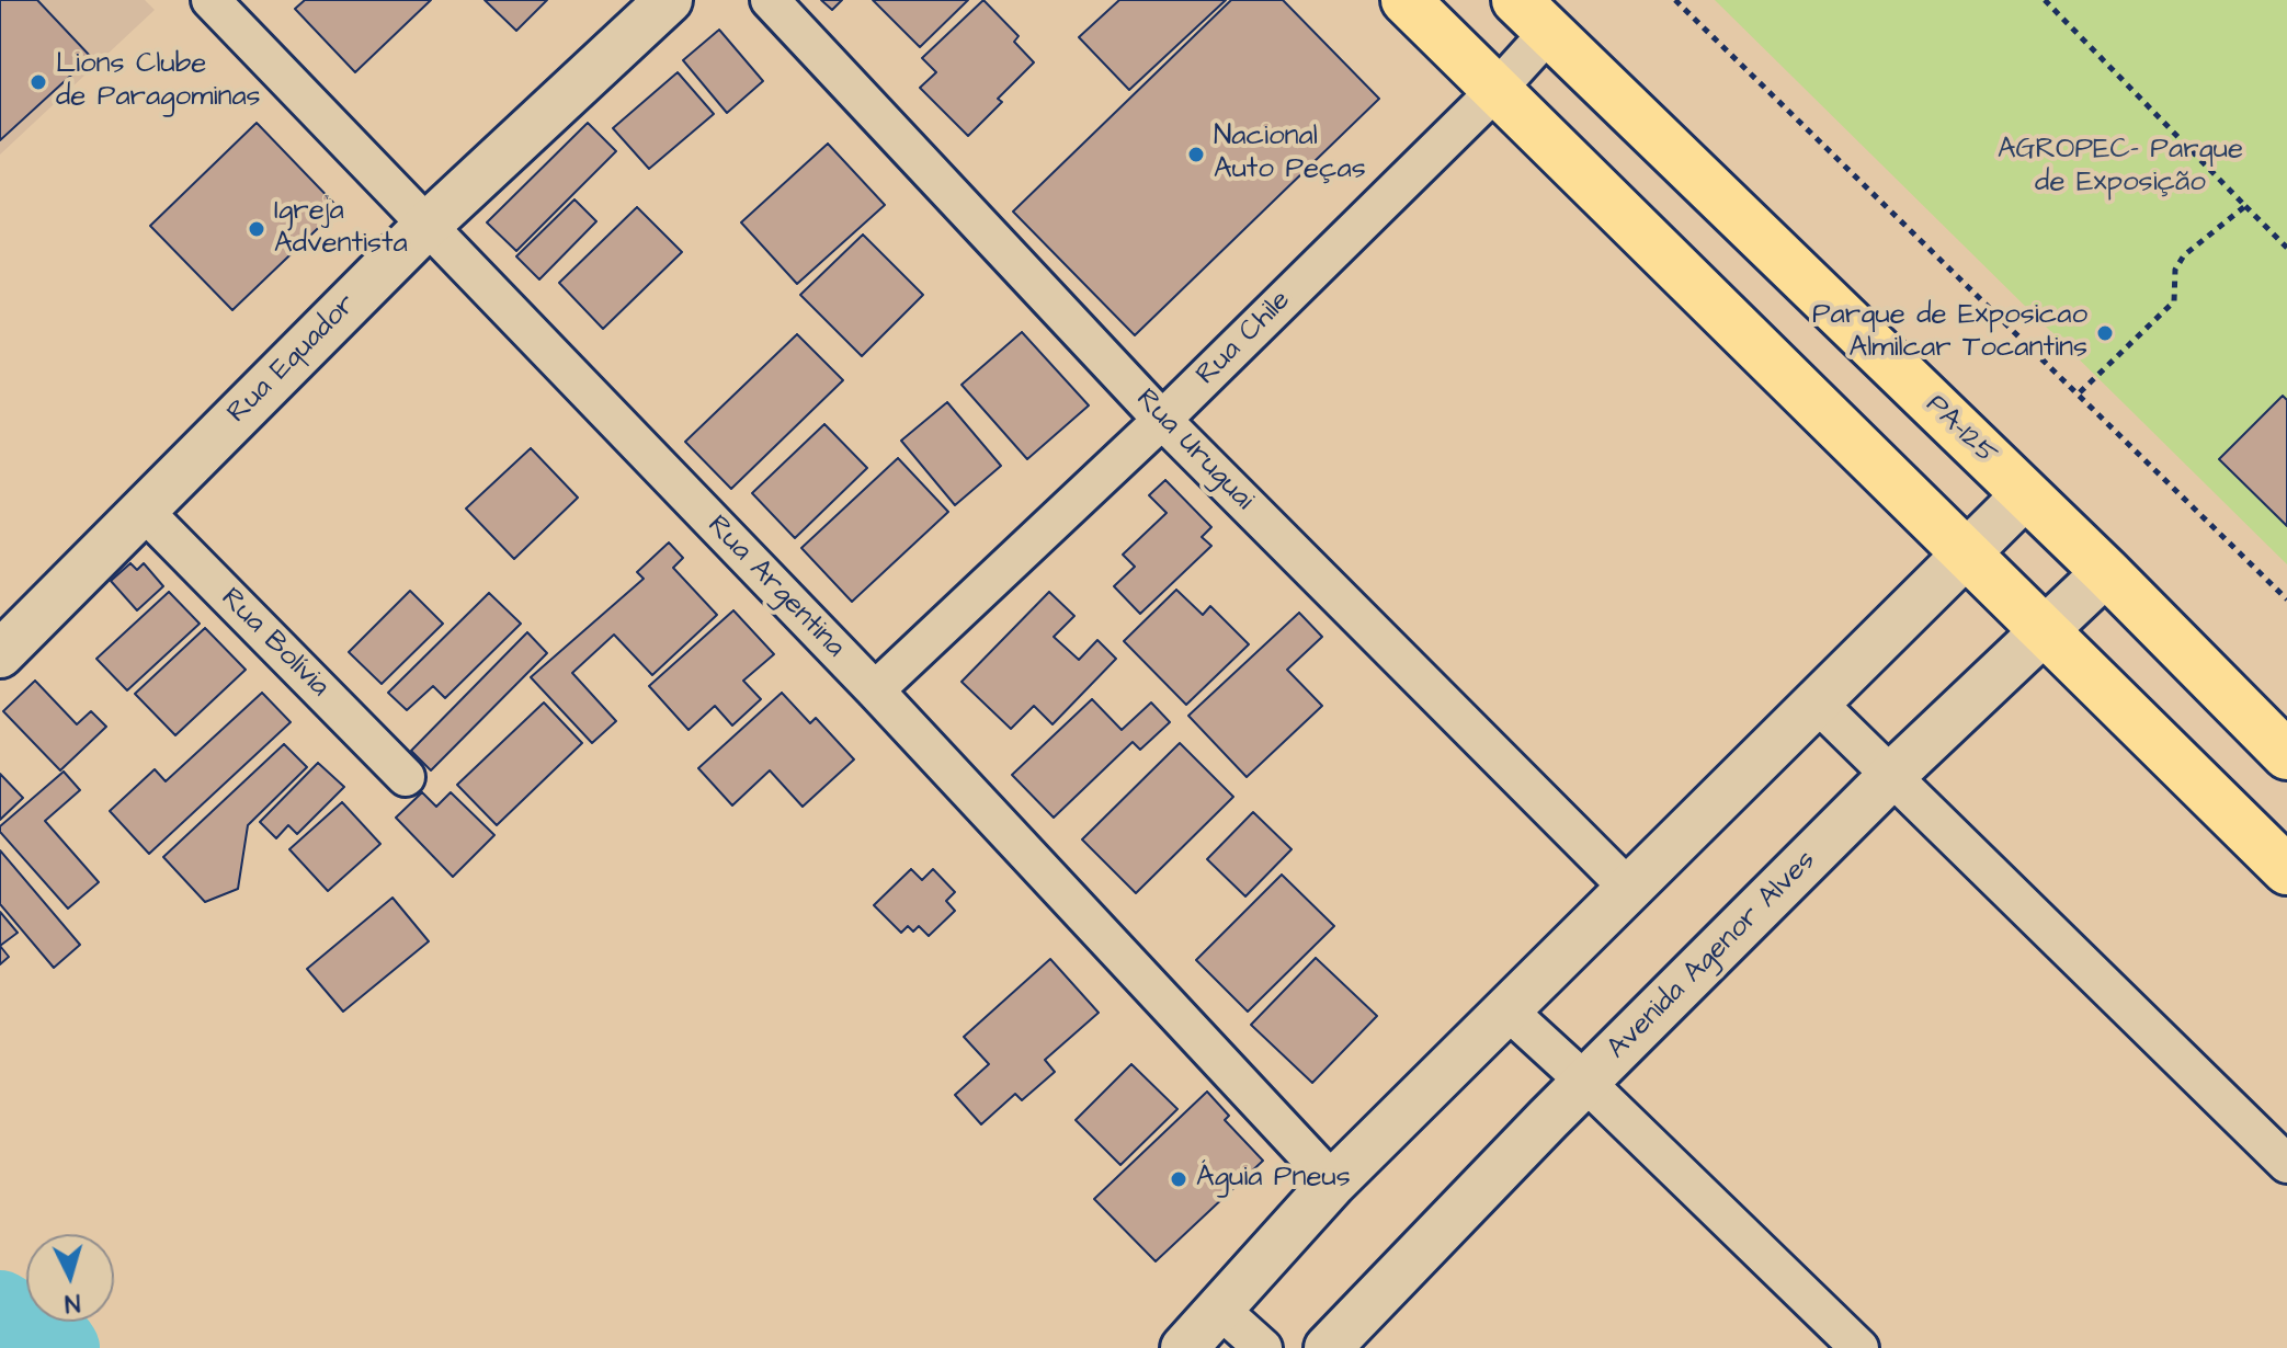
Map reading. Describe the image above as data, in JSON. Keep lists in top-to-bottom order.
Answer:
{
  "streets": {
    "main road": ["PA-125"],
    "street": [
      "Rua Chile",
      "Rua Equador",
      "Rua Uruguai",
      "Rua Argentina",
      "Rua Bolívia",
      "Avenida Agenor Alves"
    ]
  },
  "crossings": [
    ["Rua Chile", "PA-125"],
    ["Rua Chile", "Rua Uruguai"],
    ["Rua Chile", "Rua Argentina"],
    ["Rua Equador", "Rua Argentina"],
    ["Rua Equador", "Rua Bolívia"],
    ["PA-125", "Avenida Agenor Alves"]
  ],
  "parks": ["AGROPEC- Parque de Exposição"],
  "places": [
    "Lions Clube de Paragominas",
    "Nacional Auto Peças",
    "Igreja Adventista",
    "Parque de Exposicao Almilcar Tocantins",
    "Águia Pneus"
  ],
  "north": "bottom"
}
